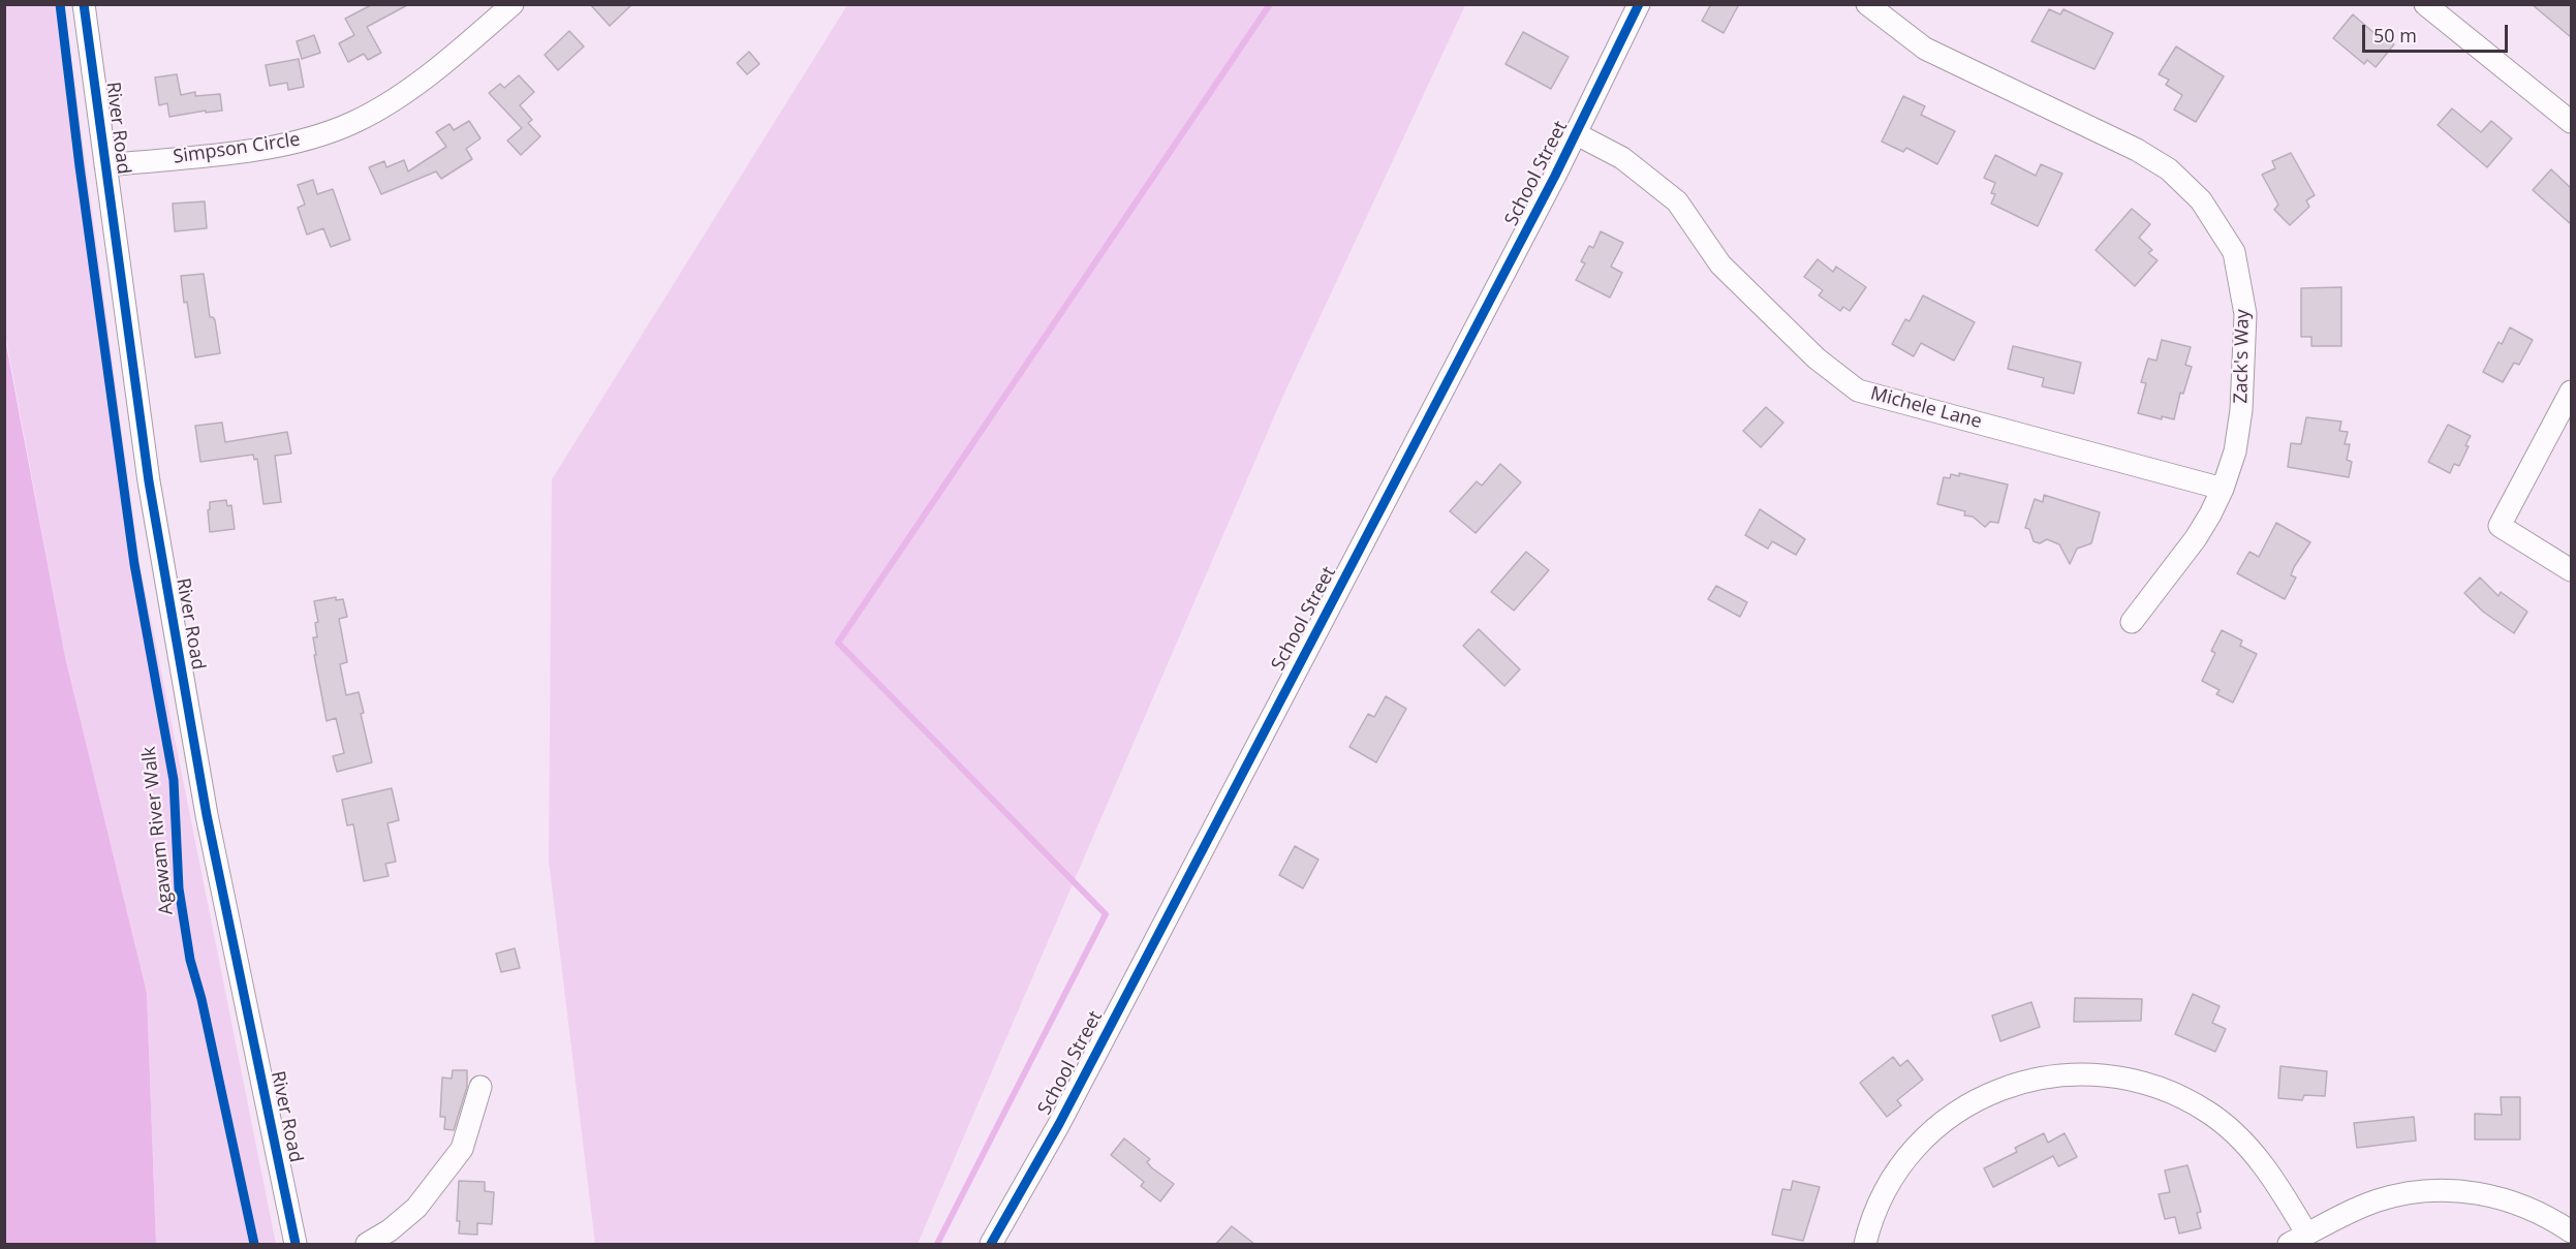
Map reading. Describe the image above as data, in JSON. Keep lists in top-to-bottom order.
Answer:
{
  "streets": {
    "street": [
      "River Road",
      "Simpson Circle",
      "School Street",
      "Zack's Way",
      "Michele Lane"
    ],
    "cycle path": ["Agawam River Walk"]
  },
  "crossings": [
    ["River Road", "Simpson Circle"],
    ["School Street", "Michele Lane"],
    ["Zack's Way", "Michele Lane"]
  ],
  "scale_bar": "50 m"
}
